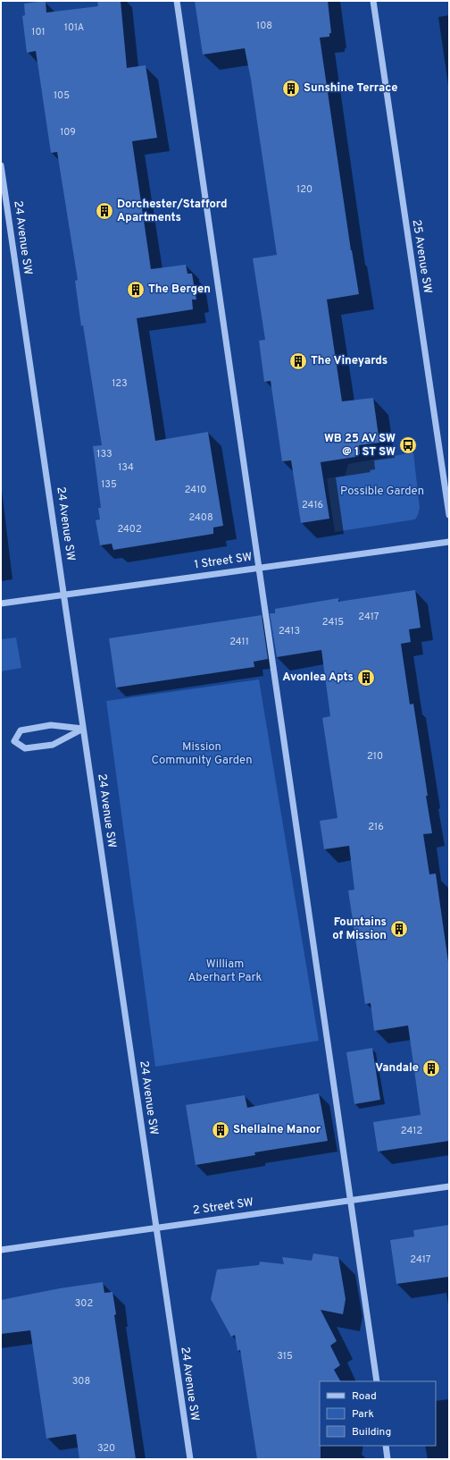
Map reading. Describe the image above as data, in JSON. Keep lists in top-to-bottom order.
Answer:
{
  "streets": {
    "street": [
      "24 Avenue SW",
      "25 Avenue SW",
      "1 Street SW",
      "2 Street SW"
    ]
  },
  "crossings": [
    ["24 Avenue SW", "1 Street SW"],
    ["24 Avenue SW", "2 Street SW"]
  ],
  "parks": ["Possible Garden", "Mission Community Garden", "William Aberhart Park"],
  "places": {
    "building": [
      "Sunshine Terrace",
      "Dorchester/Stafford Apartments",
      "The Bergen",
      "The Vineyards",
      "Avonlea Apts",
      "Fountains of Mission",
      "Vandale",
      "Shellalne Manor"
    ],
    "bus stop": ["WB 25 AV SW @ 1 ST SW"]
  },
  "house_numbers": [
    "108",
    "101A",
    "101",
    "105",
    "109",
    "120",
    "123",
    "133",
    "134",
    "135",
    "2410",
    "2416",
    "2408",
    "2402",
    "2417",
    "2415",
    "2413",
    "2411",
    "210",
    "216",
    "2412",
    "2417",
    "302",
    "315",
    "308",
    "320"
  ],
  "legend": ["Road", "Park", "Building"]
}
